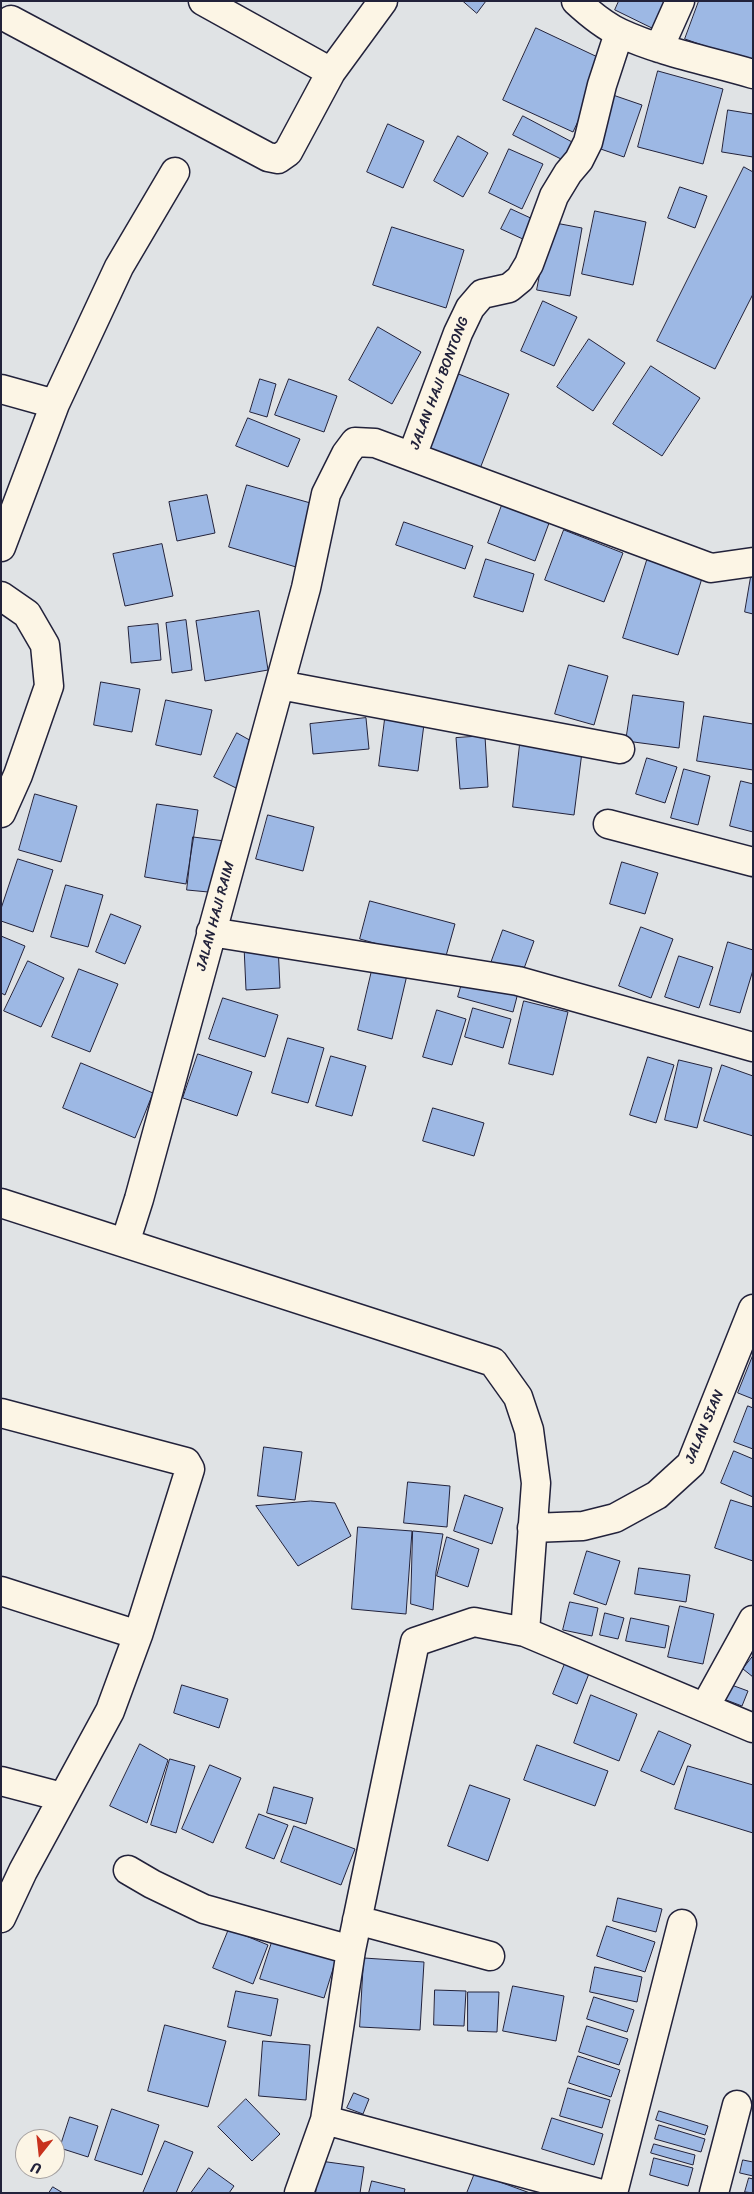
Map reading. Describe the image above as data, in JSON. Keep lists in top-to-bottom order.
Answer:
{
  "streets": {
    "street": ["JALAN HAJI BONTONG", "JALAN HAJI RAIM", "JALAN SIAN"]
  },
  "crossings": [
    ["JALAN HAJI BONTONG", "JALAN HAJI RAIM"]
  ],
  "north": "bottom"
}
